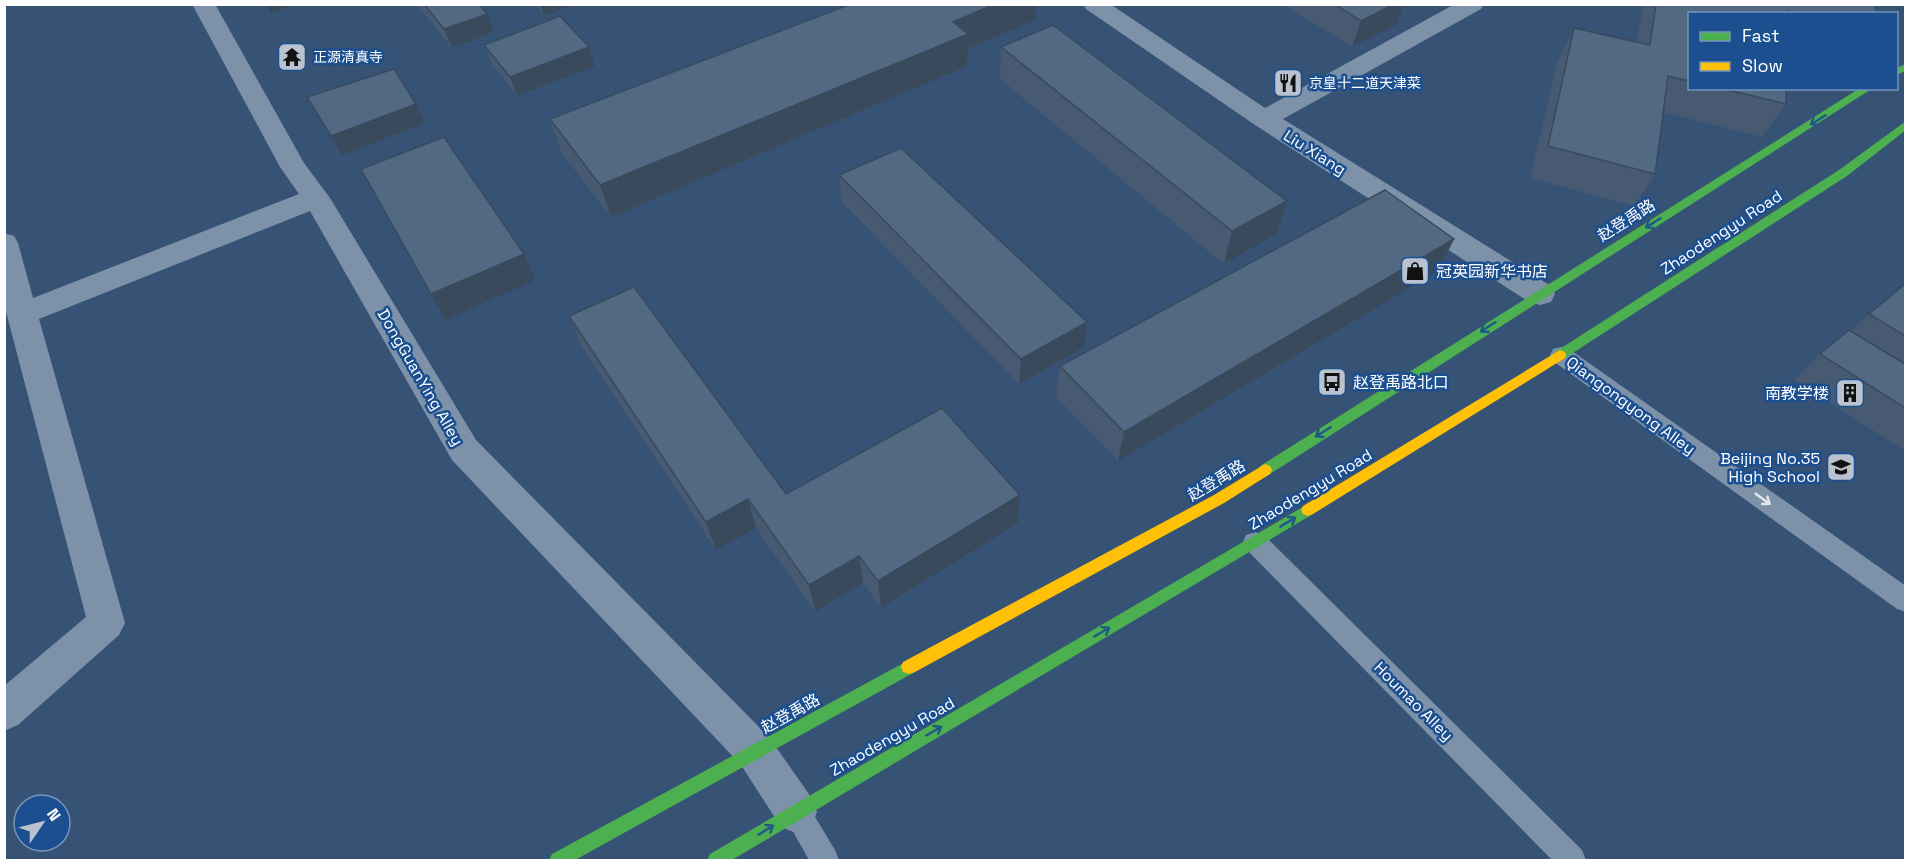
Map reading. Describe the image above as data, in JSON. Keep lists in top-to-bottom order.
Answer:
{
  "streets": {
    "main road": ["赵登禹路", "Zhaodengyu Road"],
    "street": ["Liu Xiang", "DongGuanYing Alley"],
    "lane": ["Qiangongyong Alley", "Houmao Alley"]
  },
  "crossings": [
    ["Liu Xiang", "赵登禹路"],
    ["赵登禹路", "DongGuanYing Alley"],
    ["Zhaodengyu Road", "DongGuanYing Alley"],
    ["Zhaodengyu Road", "Qiangongyong Alley"],
    ["Zhaodengyu Road", "Houmao Alley"]
  ],
  "one_way": ["赵登禹路", "Zhaodengyu Road", "Qiangongyong Alley"],
  "places": {
    "temple": ["正源清真寺"],
    "restaurant": ["京皇十二道天津菜"],
    "shop": ["冠英园新华书店"],
    "bus stop": ["赵登禹路北口"],
    "building": ["南教学楼"],
    "school or university": ["Beijing No.35 High School"]
  },
  "legend": ["Fast", "Slow"],
  "north": "top right"
}
